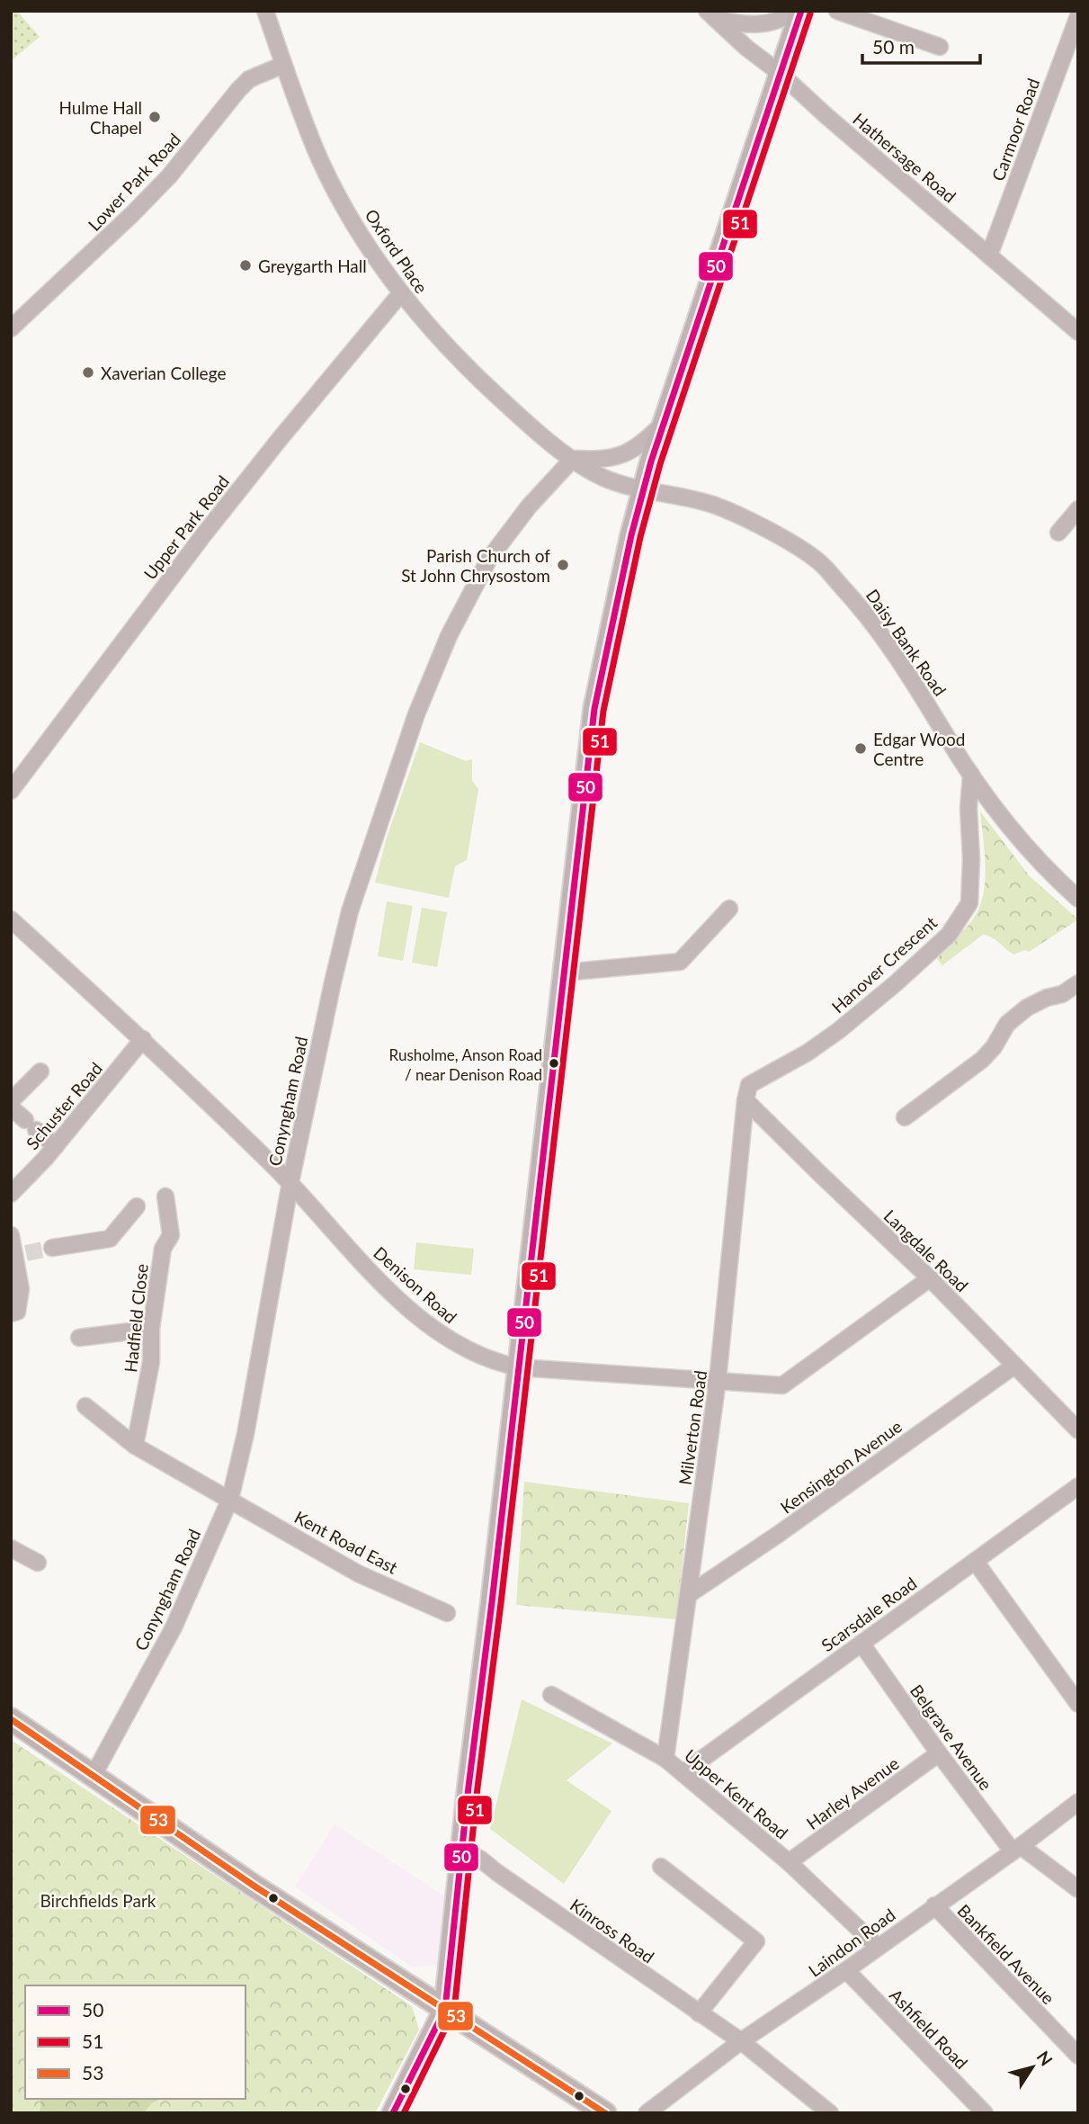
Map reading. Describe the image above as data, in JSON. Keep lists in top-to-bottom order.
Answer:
{
  "streets": {
    "street": [
      "Carmoor Road",
      "Hathersage Road",
      "Lower Park Road",
      "Oxford Place",
      "Upper Park Road",
      "Daisy Bank Road",
      "Hanover Crescent",
      "Conyngham Road",
      "Schuster Road",
      "Langdale Road",
      "Denison Road",
      "Hadfield Close",
      "Milverton Road",
      "Kensington Avenue",
      "Kent Road East",
      "Scarsdale Road",
      "Belgrave Avenue",
      "Harley Avenue",
      "Upper Kent Road",
      "Kinross Road",
      "Laindon Road",
      "Bankfield Avenue",
      "Ashfield Road"
    ]
  },
  "crossings": [
    ["Carmoor Road", "Hathersage Road"],
    ["Lower Park Road", "Oxford Place"],
    ["Oxford Place", "Upper Park Road"],
    ["Oxford Place", "Daisy Bank Road"],
    ["Oxford Place", "Conyngham Road"],
    ["Daisy Bank Road", "Hanover Crescent"],
    ["Hanover Crescent", "Langdale Road"],
    ["Hanover Crescent", "Milverton Road"],
    ["Conyngham Road", "Denison Road"],
    ["Conyngham Road", "Kent Road East"],
    ["Schuster Road", "Denison Road"],
    ["Langdale Road", "Denison Road"],
    ["Langdale Road", "Milverton Road"],
    ["Langdale Road", "Kensington Avenue"],
    ["Denison Road", "Milverton Road"],
    ["Hadfield Close", "Kent Road East"],
    ["Milverton Road", "Kensington Avenue"],
    ["Milverton Road", "Upper Kent Road"],
    ["Scarsdale Road", "Belgrave Avenue"],
    ["Scarsdale Road", "Upper Kent Road"],
    ["Belgrave Avenue", "Harley Avenue"],
    ["Belgrave Avenue", "Laindon Road"],
    ["Harley Avenue", "Upper Kent Road"],
    ["Upper Kent Road", "Laindon Road"],
    ["Kinross Road", "Laindon Road"],
    ["Laindon Road", "Bankfield Avenue"],
    ["Laindon Road", "Ashfield Road"]
  ],
  "parks": ["Birchfields Park"],
  "places": [
    "Hulme Hall Chapel",
    "Greygarth Hall",
    "Xaverian College",
    "Parish Church of St John Chrysostom",
    "Edgar Wood Centre",
    "Rusholme, Anson Road / near Denison Road"
  ],
  "lines": ["transit line 50", "transit line 51", "transit line 53"],
  "legend": ["50", "51", "53"],
  "scale_bar": "50 m",
  "north": "top right"
}
